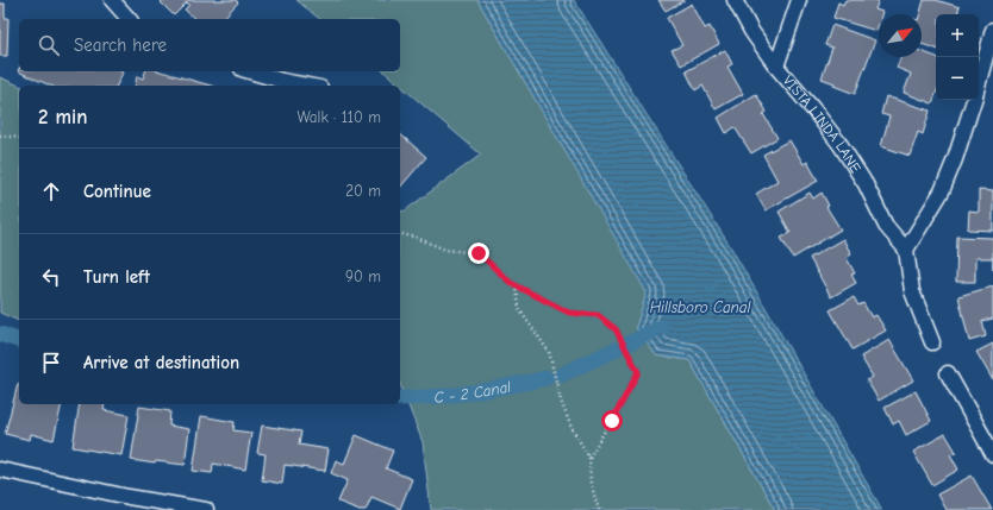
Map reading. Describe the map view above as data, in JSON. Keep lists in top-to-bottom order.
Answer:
{
  "streets": {
    "street": ["VISTA LINDA LANE"]
  },
  "water": ["Hillsboro Canal", "C - 2 Canal"],
  "north": "top right",
  "page": {
    "map_buttons": ["+", "−"],
    "search": "Search here",
    "heading": ["2 min", "Walk · 110 m"],
    "list": [
      ["Continue", "20 m"],
      ["Turn left", "90 m"],
      "Arrive at destination"
    ]
  }
}
